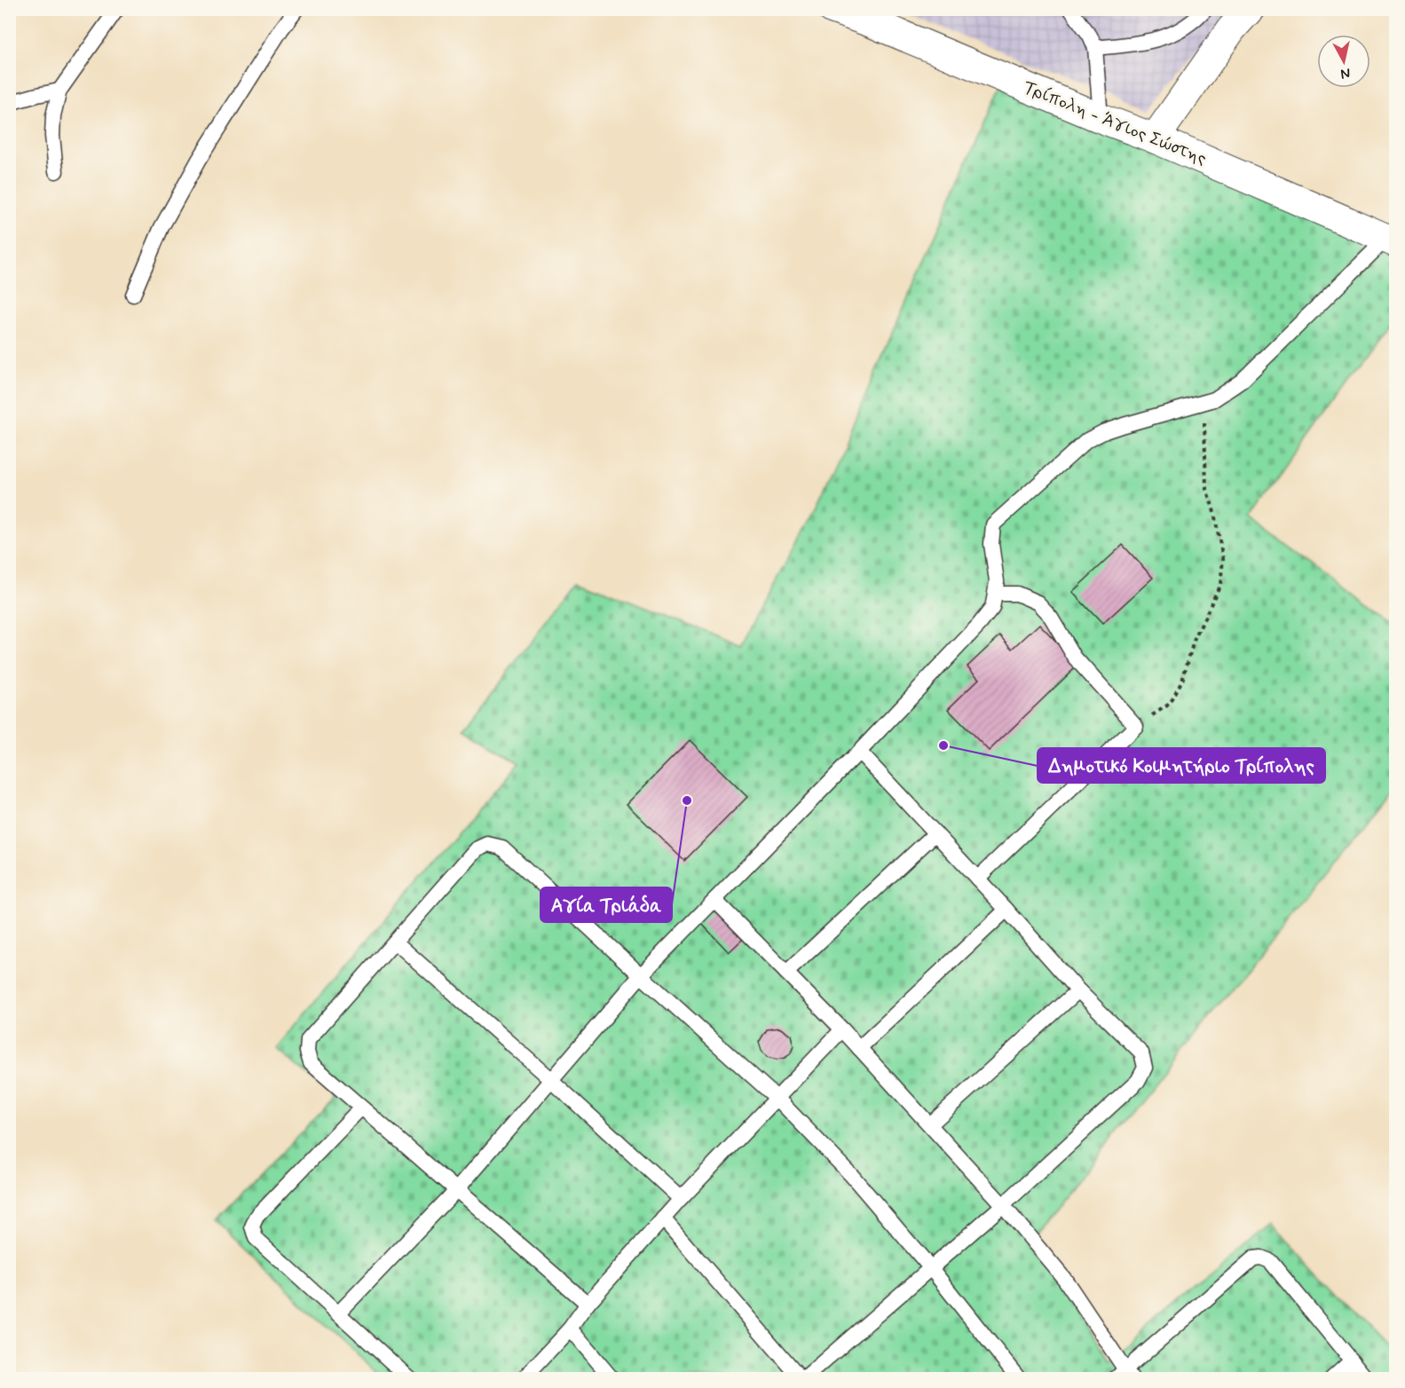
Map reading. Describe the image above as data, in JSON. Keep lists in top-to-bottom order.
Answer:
{
  "streets": {
    "main road": ["Τρίπολη - Άγιος Σώστης"]
  },
  "places": ["Δημοτικό Κοιμητήριο Τρίπολης", "Αγία Τριάδα"],
  "north": "bottom"
}
